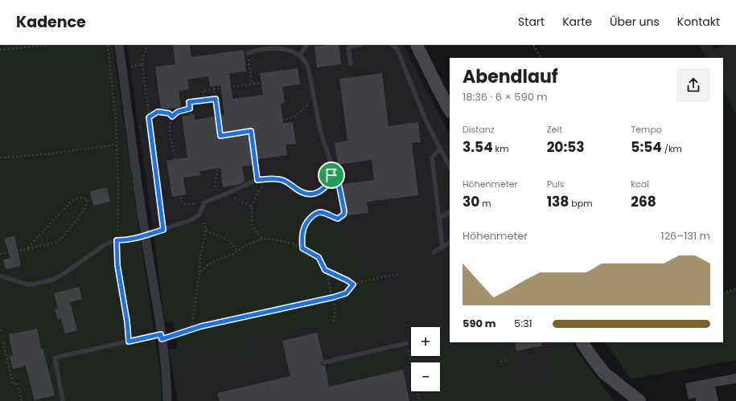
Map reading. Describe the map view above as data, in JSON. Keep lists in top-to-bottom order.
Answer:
{
  "page": {
    "header": "Kadence",
    "nav": [
      "Start",
      "Karte",
      "Über uns",
      "Kontakt"
    ],
    "heading": ["Abendlauf", "18:36 · 6 × 590 m"],
    "stats": [
      ["Distanz", "3.54 km"],
      ["Zeit", "20:53"],
      ["Tempo", "5:54 /km"],
      ["Höhenmeter", "30 m"],
      ["Puls", "138 bpm"],
      ["kcal", "268"]
    ],
    "chart": ["Höhenmeter", "126–131 m"],
    "list": [
      {
        "name": "590 m",
        "note": "5:31"
      }
    ],
    "map_buttons": ["+", "−"]
  }
}
